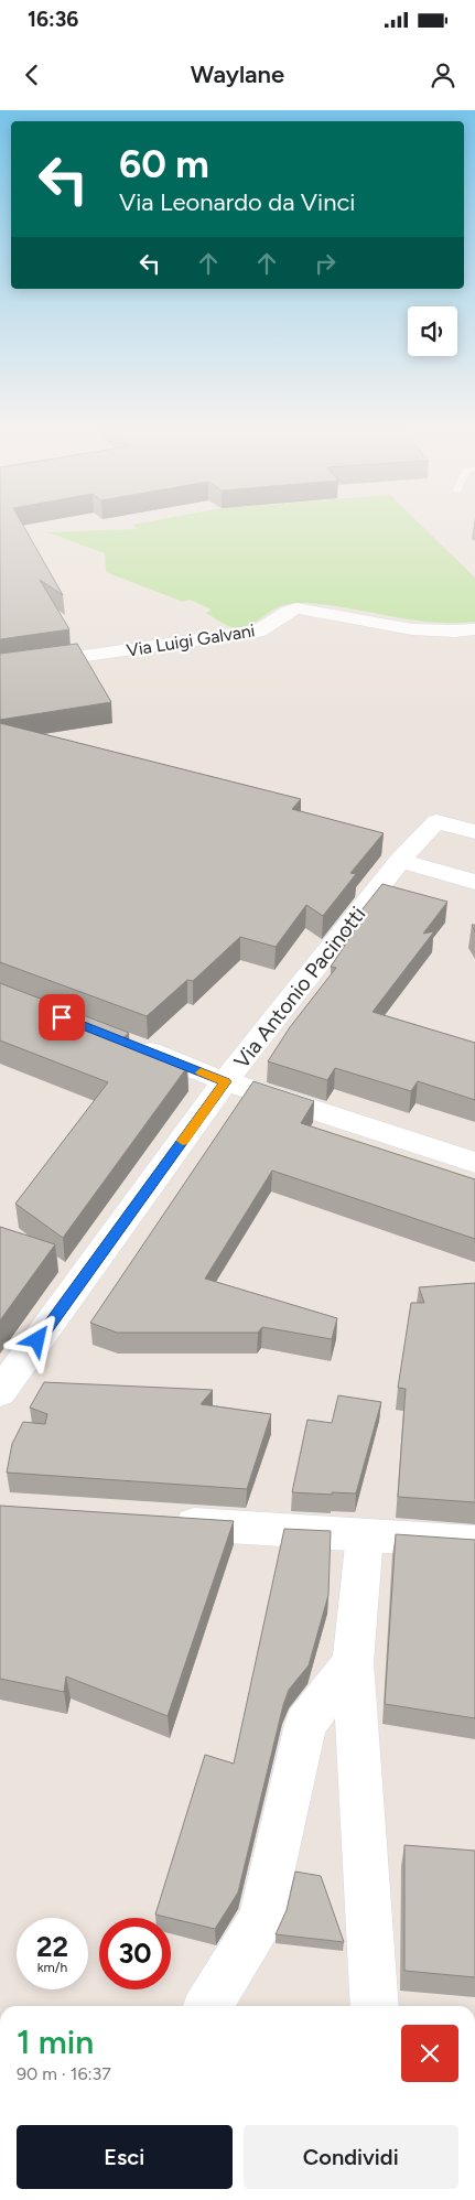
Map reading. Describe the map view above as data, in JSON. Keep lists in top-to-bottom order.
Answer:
{
  "streets": {
    "street": ["Via Luigi Galvani", "Via Antonio Pacinotti"]
  },
  "page": {
    "status": "16:36",
    "header": "Waylane",
    "turn": ["60 m", "Via Leonardo da Vinci"],
    "speed": "22 km/h",
    "limit": "30",
    "heading": ["1 min", "90 m · 16:37"],
    "buttons": ["Esci", "Condividi"]
  }
}
